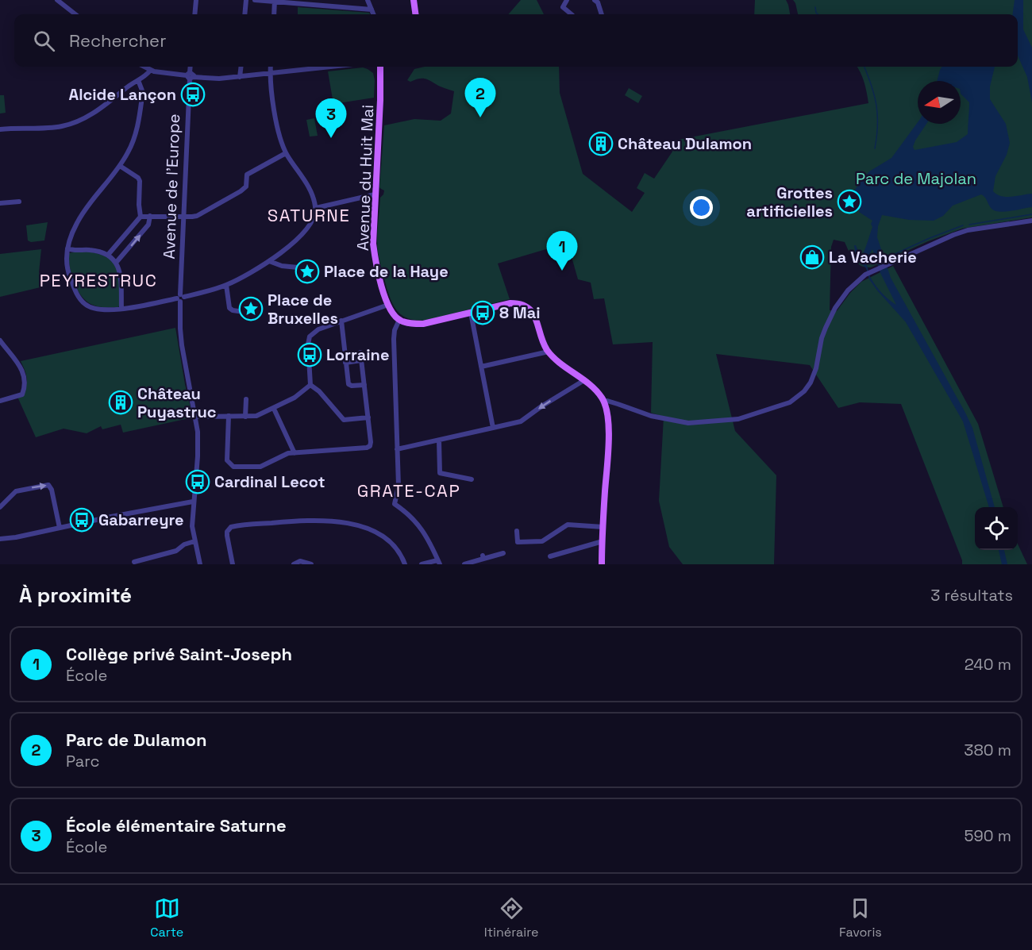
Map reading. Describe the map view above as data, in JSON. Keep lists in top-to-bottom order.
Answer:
{
  "streets": {
    "main road": ["Avenue du Huit Mai"],
    "street": ["Avenue de l'Europe"]
  },
  "districts": ["SATURNE", "PEYRESTRUC", "GRATE-CAP"],
  "parks": ["Parc de Majolan"],
  "places": {
    "bus stop": [
      "Alcide Lançon",
      "8 Mai",
      "Lorraine",
      "Cardinal Lecot",
      "Gabarreyre"
    ],
    "building": ["Château Dulamon", "Château Puyastruc"],
    "place": ["Grottes artificielles", "Place de la Haye", "Place de Bruxelles"],
    "shop": ["La Vacherie"]
  },
  "north": "left",
  "page": {
    "search": "Rechercher",
    "pins": ["2", "3", "1"],
    "heading": ["À proximité", "3 résultats"],
    "list": [
      {
        "mark": "1",
        "name": "Collège privé Saint-Joseph",
        "note": "École",
        "value": "240 m"
      },
      {
        "mark": "2",
        "name": "Parc de Dulamon",
        "note": "Parc",
        "value": "380 m"
      },
      {
        "mark": "3",
        "name": "École élémentaire Saturne",
        "note": "École",
        "value": "590 m"
      }
    ],
    "nav": ["Carte", "Itinéraire", "Favoris"]
  }
}
